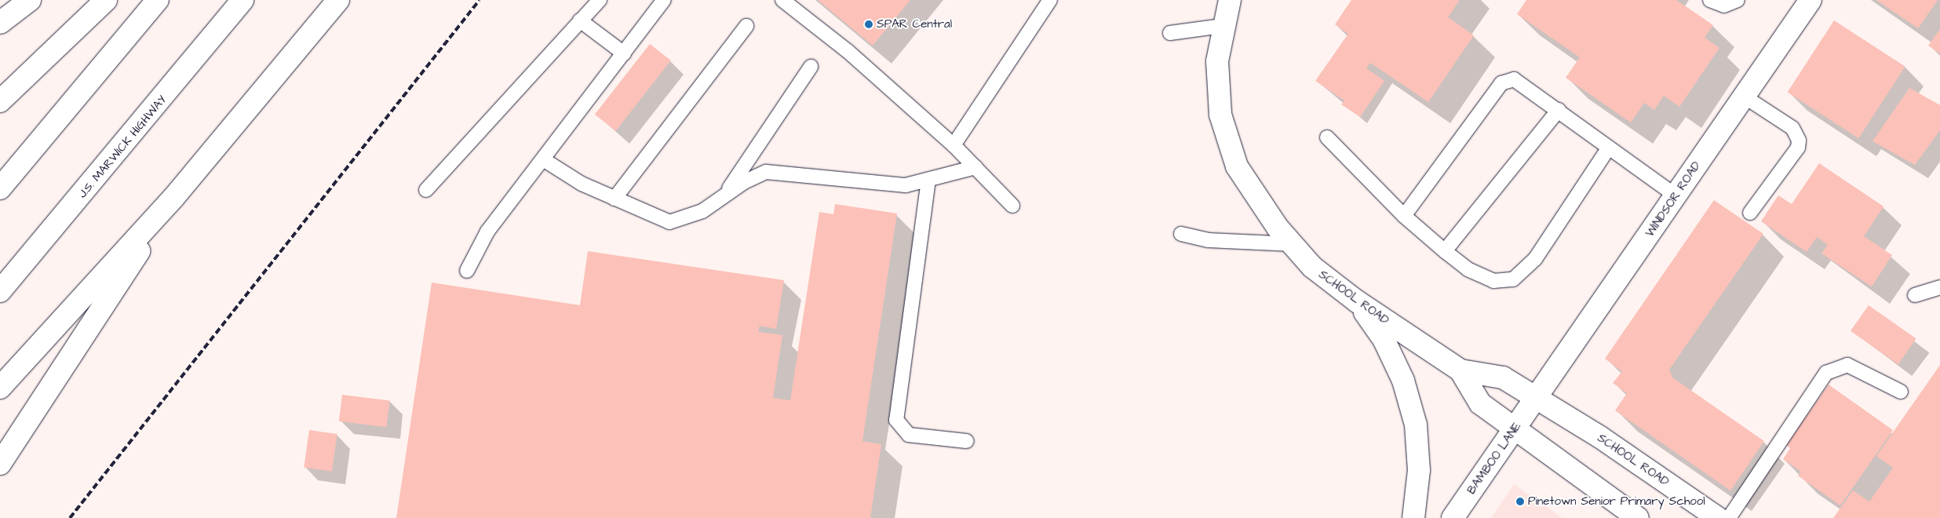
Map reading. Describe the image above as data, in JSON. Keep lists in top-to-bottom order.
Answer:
{
  "streets": {
    "main road": [
      "J.S. MARWICK HIGHWAY",
      "WINDSOR ROAD",
      "SCHOOL ROAD",
      "BAMBOO LANE"
    ]
  },
  "crossings": [
    ["WINDSOR ROAD", "SCHOOL ROAD"],
    ["WINDSOR ROAD", "BAMBOO LANE"],
    ["SCHOOL ROAD", "BAMBOO LANE"]
  ],
  "places": ["SPAR Central", "Pinetown Senior Primary School"]
}
